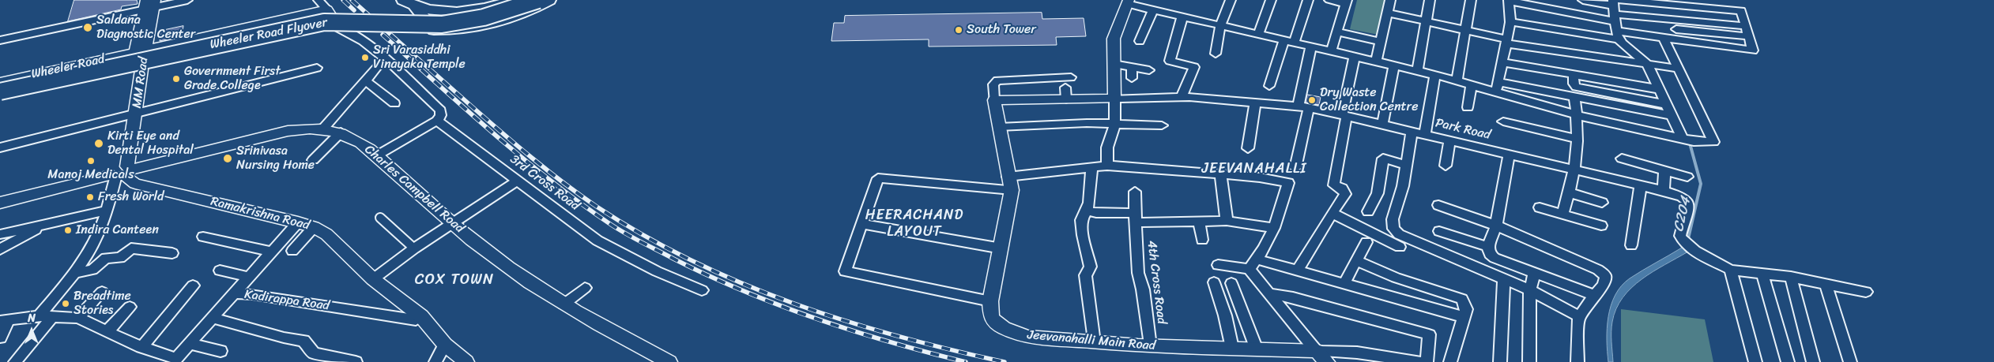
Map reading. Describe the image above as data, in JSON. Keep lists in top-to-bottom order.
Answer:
{
  "streets": {
    "main road": ["Wheeler Road Flyover"],
    "street": [
      "Wheeler Road",
      "MM Road",
      "Park Road",
      "3rd Cross Road",
      "Charles Campbell Road",
      "Ramakrishna Road",
      "4th Cross Road",
      "Kadirappa Road",
      "Jeevanahalli Main Road"
    ]
  },
  "crossings": [
    ["Wheeler Road", "MM Road"],
    ["MM Road", "Charles Campbell Road"],
    ["MM Road", "Ramakrishna Road"],
    ["Charles Campbell Road", "Ramakrishna Road"],
    ["Ramakrishna Road", "Kadirappa Road"],
    ["4th Cross Road", "Jeevanahalli Main Road"]
  ],
  "districts": ["JEEVANAHALLI", "HEERACHAND LAYOUT", "COX TOWN"],
  "water": ["C204"],
  "places": [
    "Saldana Diagnostic Center",
    "South Tower",
    "Sri Varasiddhi Vinayaka Temple",
    "Government First Grade College",
    "Dry Waste Collection Centre",
    "Kirti Eye and Dental Hospital",
    "Srinivasa Nursing Home",
    "Manoj Medicals",
    "Fresh World",
    "Indira Canteen",
    "Breadtime Stories"
  ],
  "north": "top"
}
